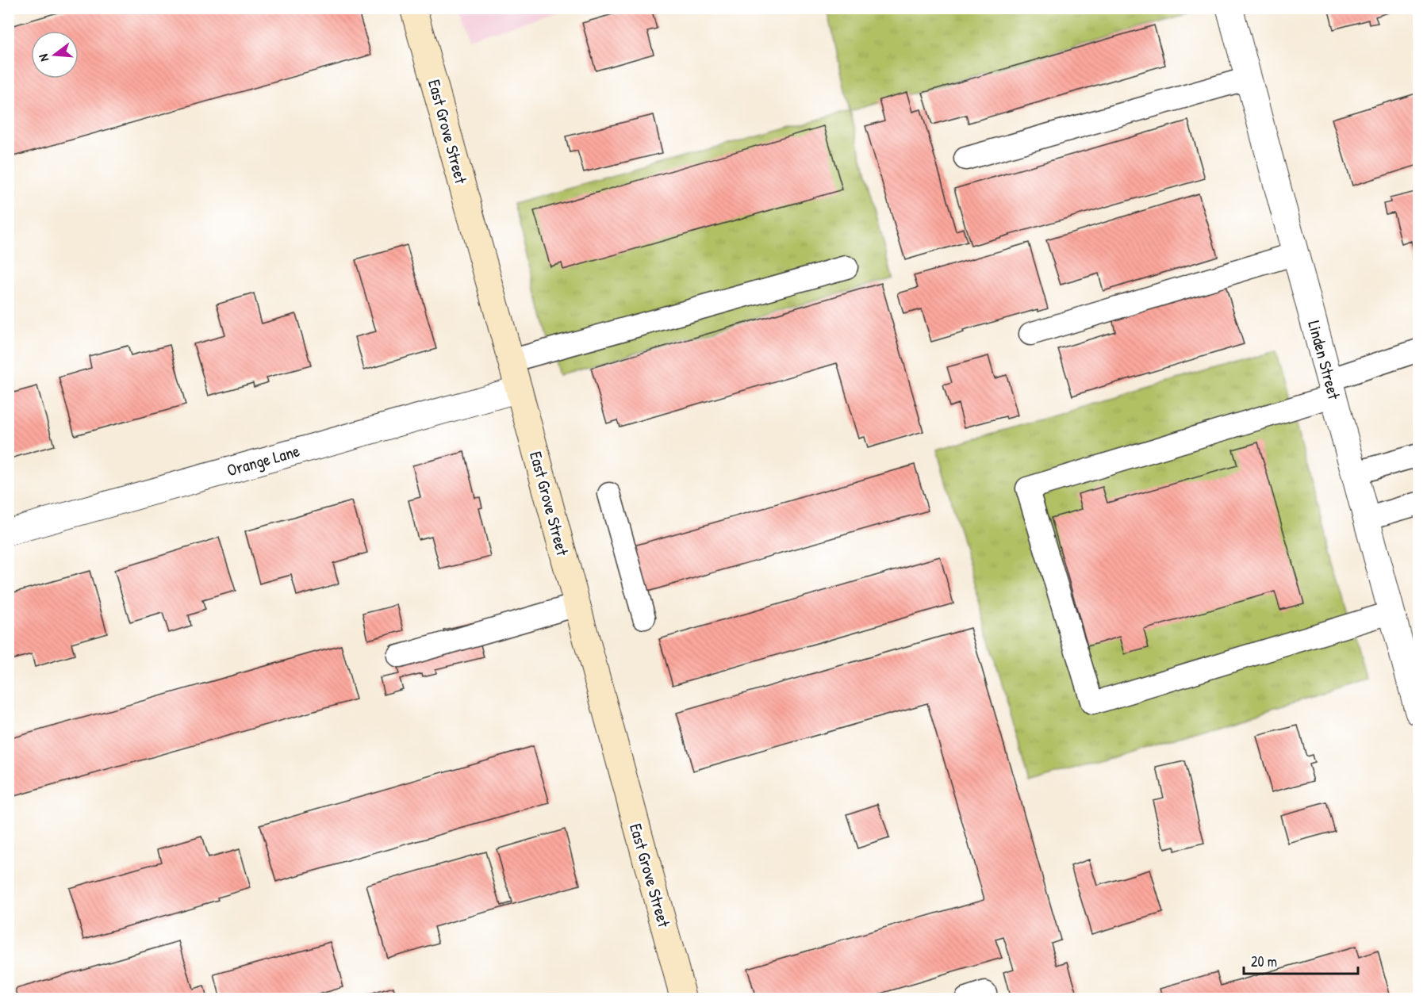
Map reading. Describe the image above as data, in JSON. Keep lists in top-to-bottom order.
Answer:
{
  "streets": {
    "street": ["East Grove Street", "Linden Street", "Orange Lane"]
  },
  "crossings": [
    ["East Grove Street", "Orange Lane"]
  ],
  "scale_bar": "20 m",
  "north": "left"
}
